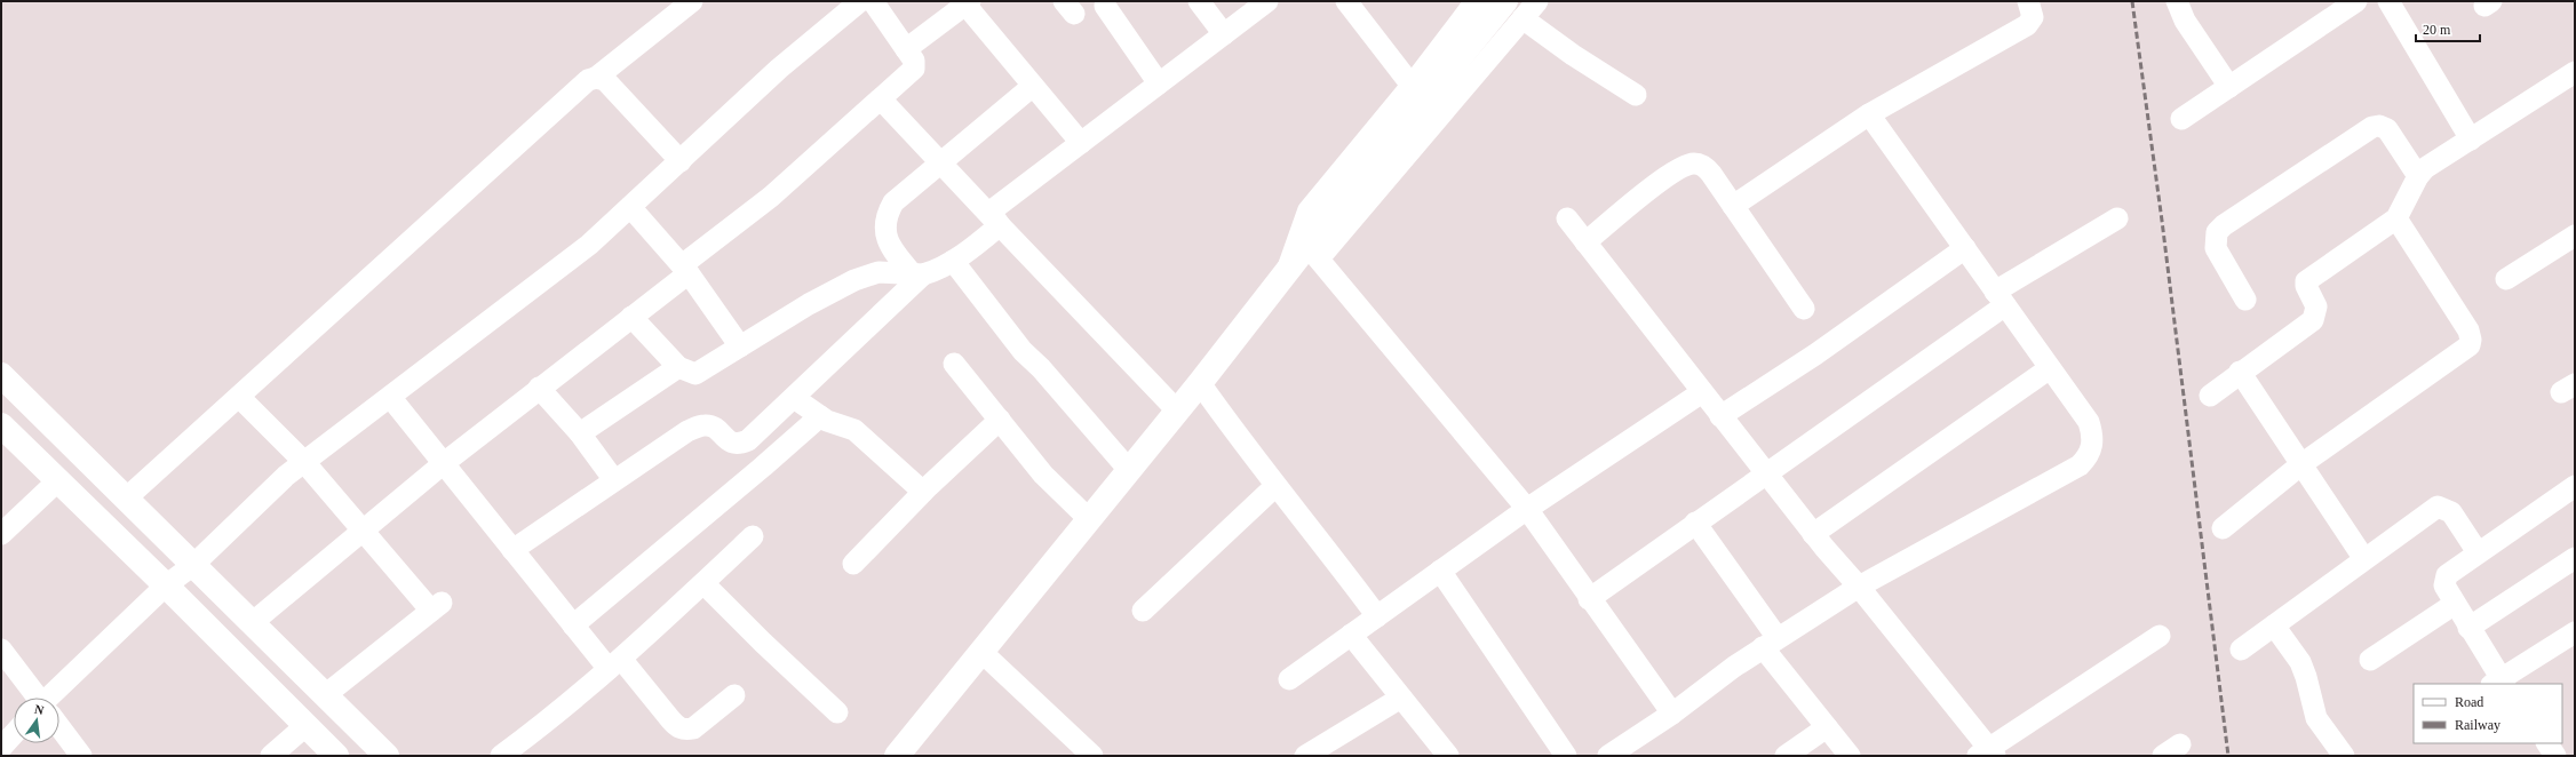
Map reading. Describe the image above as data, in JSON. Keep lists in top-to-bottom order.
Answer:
{
  "legend": ["Road", "Railway"],
  "scale_bar": "20 m",
  "north": "top"
}
